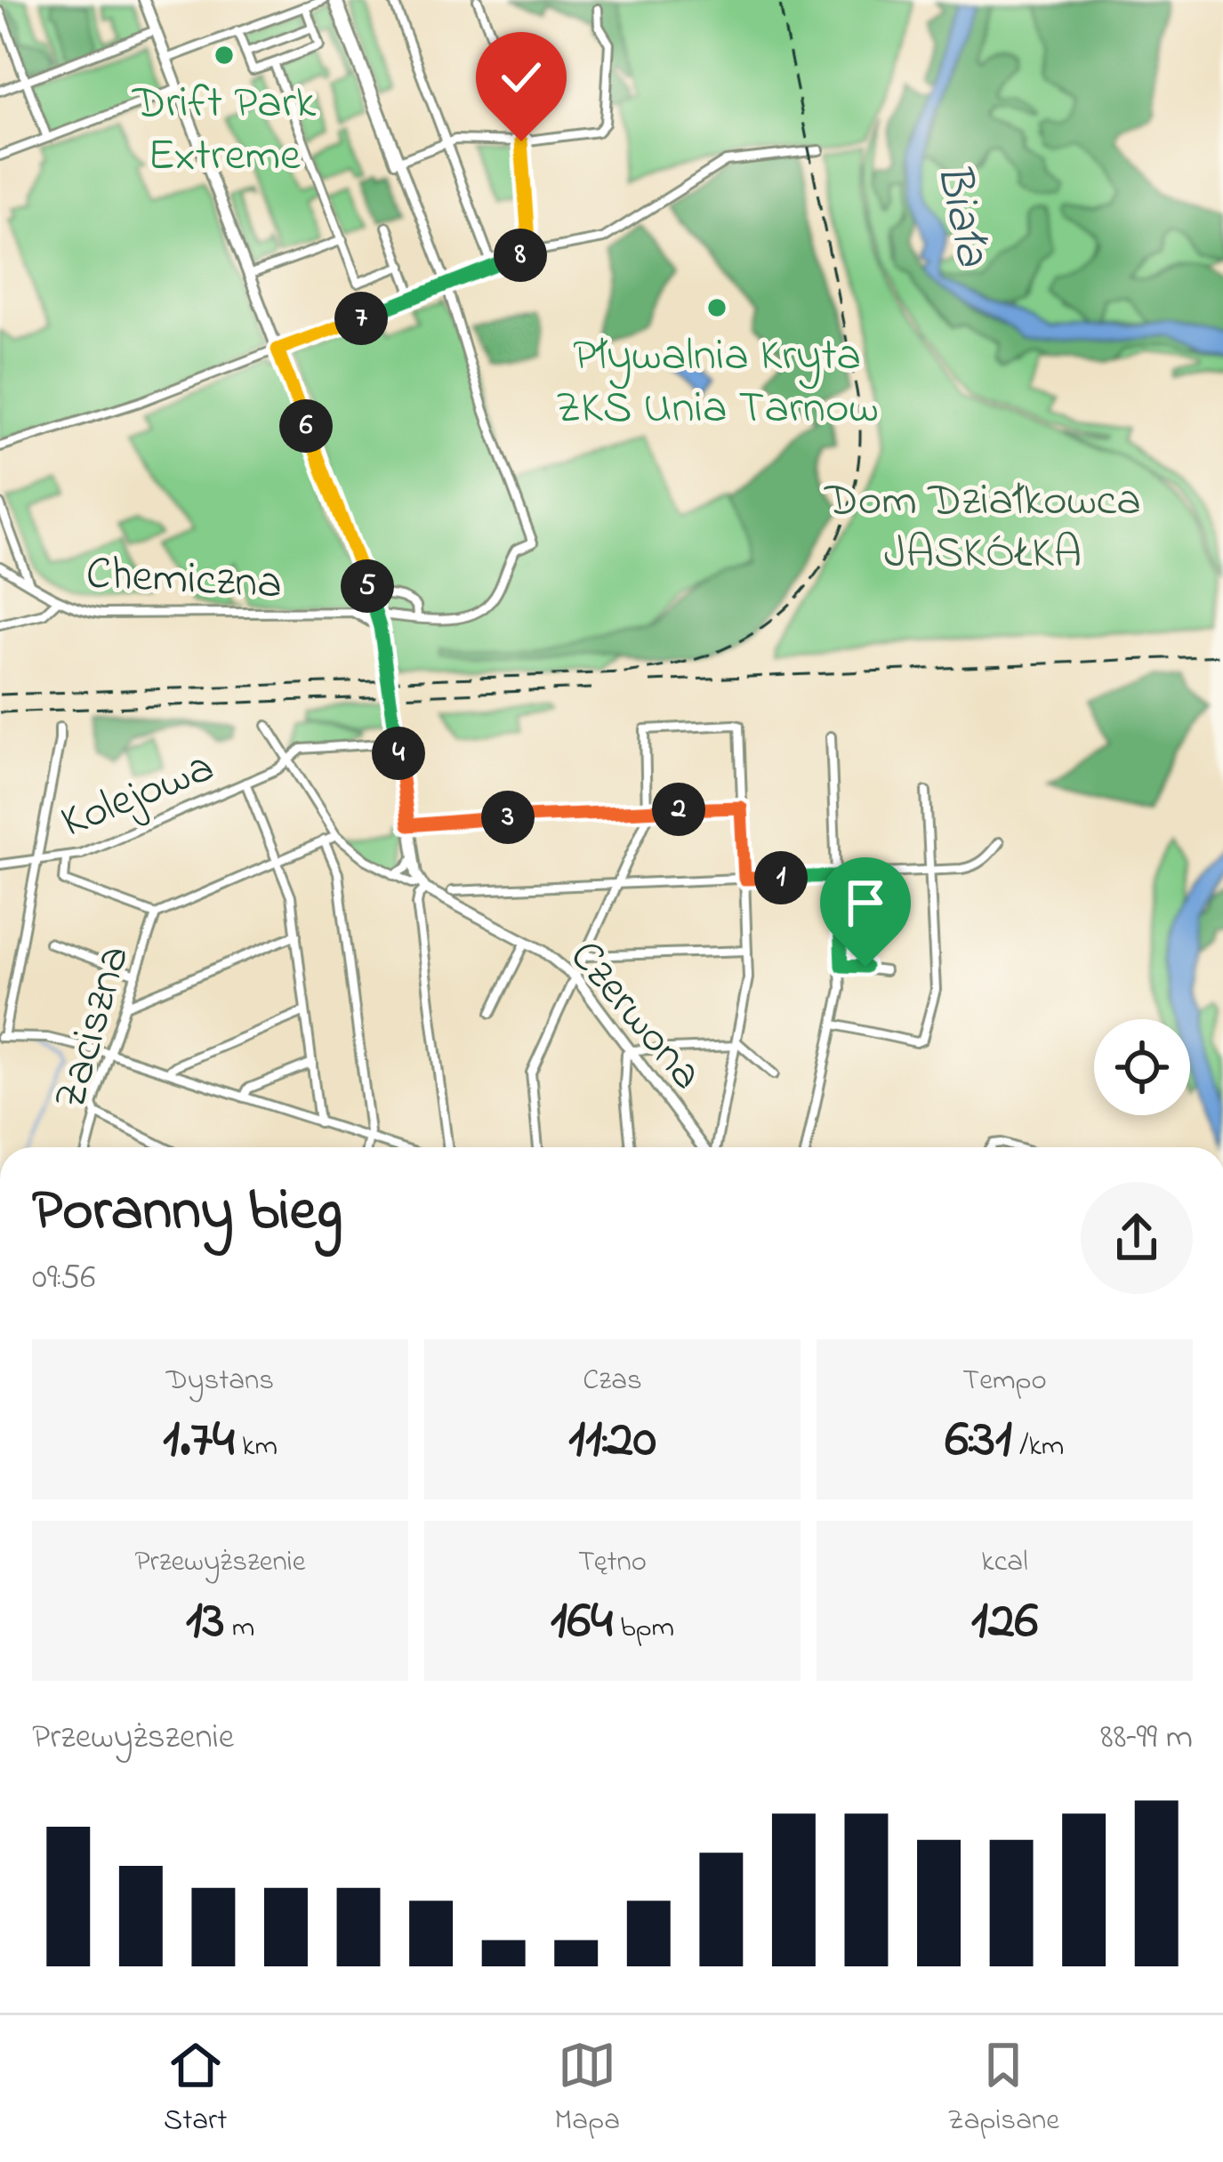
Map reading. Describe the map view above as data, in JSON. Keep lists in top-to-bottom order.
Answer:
{
  "streets": {
    "main road": ["Czerwona"],
    "street": ["Chemiczna", "Kolejowa", "Zaciszna"]
  },
  "crossings": [
    ["Kolejowa", "Czerwona"]
  ],
  "water": ["Biała"],
  "parks": ["Dom Działkowca JASKÓŁKA"],
  "places": ["Drift Park Extreme", "Pływalnia Kryta ZKS Unia Tarnow"],
  "page": {
    "pins": [
      "8",
      "7",
      "6",
      "5",
      "4",
      "2",
      "3",
      "1"
    ],
    "heading": ["Poranny bieg", "09:56"],
    "stats": [
      ["Dystans", "1.74 km"],
      ["Czas", "11:20"],
      ["Tempo", "6:31 /km"],
      ["Przewyższenie", "13 m"],
      ["Tętno", "164 bpm"],
      ["kcal", "126"]
    ],
    "chart": ["Przewyższenie", "88–99 m"],
    "tabs": ["Start", "Mapa", "Zapisane"]
  }
}
